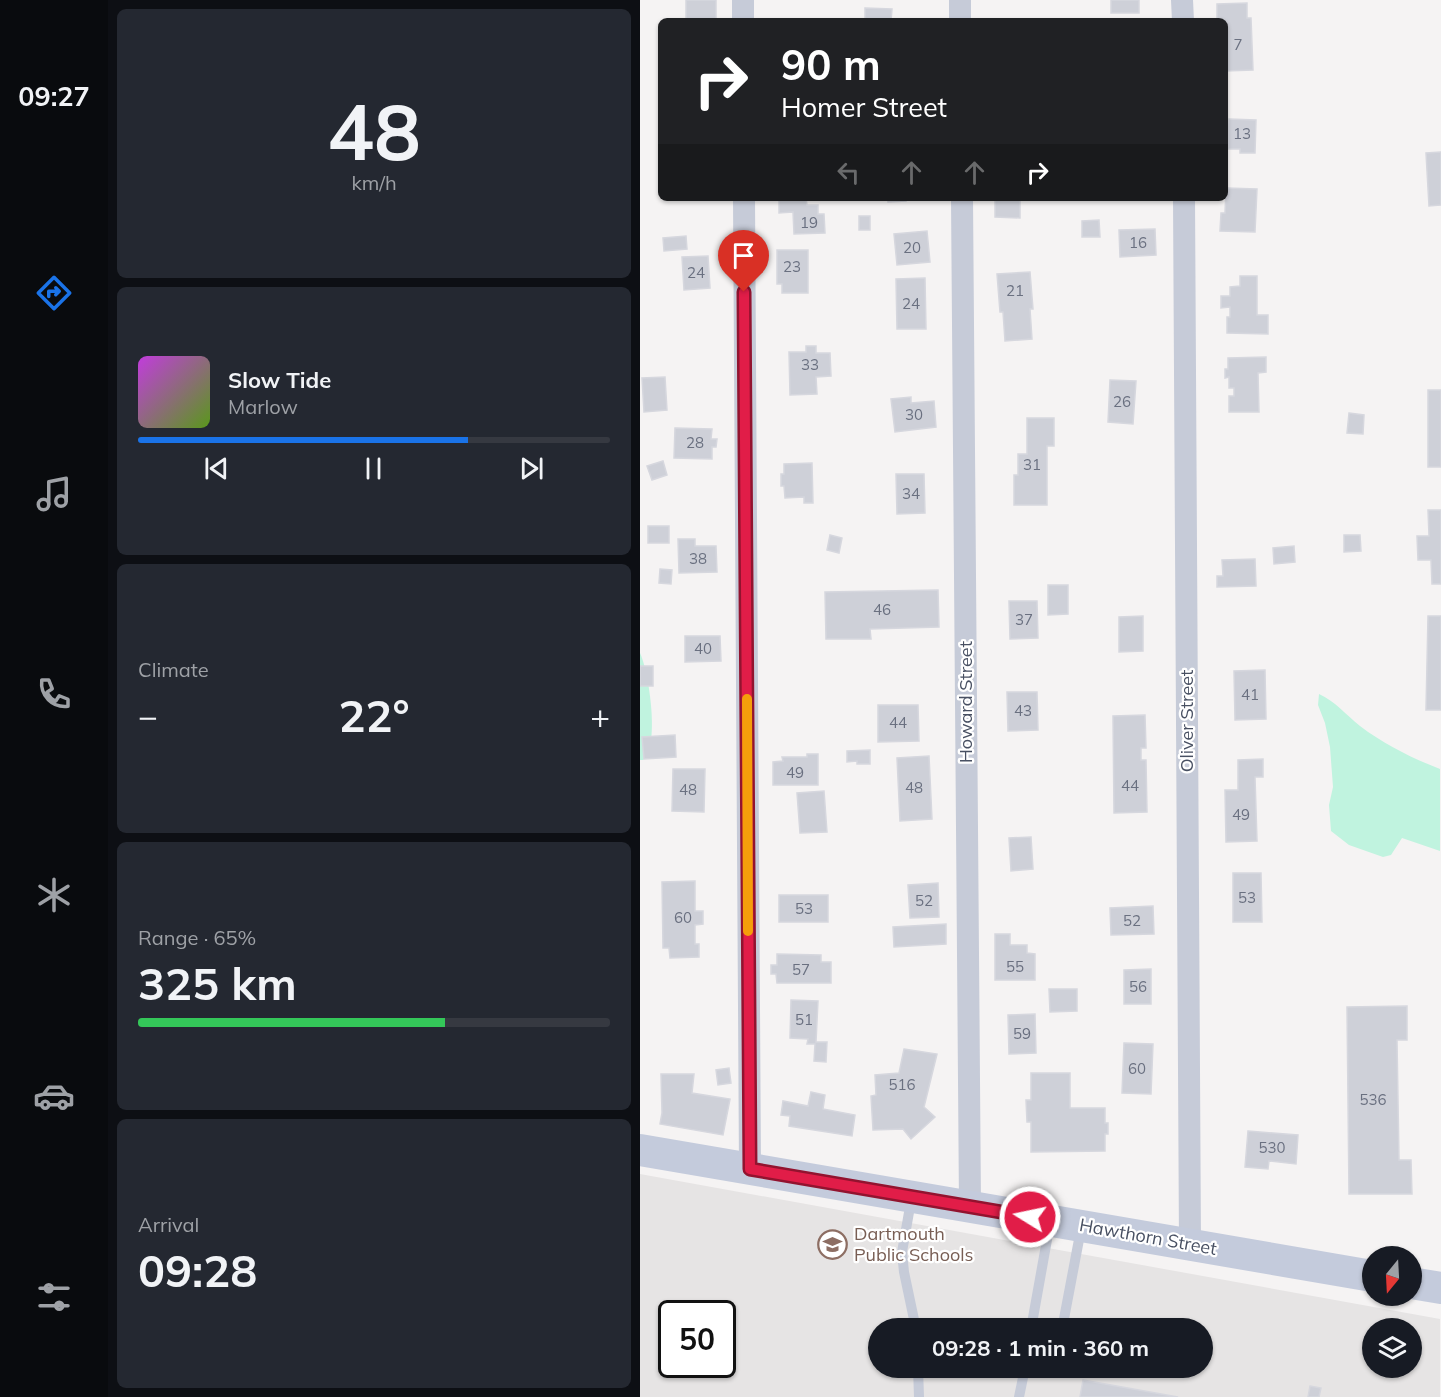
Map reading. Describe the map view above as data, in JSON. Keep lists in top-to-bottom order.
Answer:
{
  "streets": {
    "main road": ["Hawthorn Street"],
    "street": ["Howard Street", "Oliver Street"]
  },
  "crossings": [
    ["Howard Street", "Hawthorn Street"],
    ["Oliver Street", "Hawthorn Street"]
  ],
  "places": {
    "school or university": ["Dartmouth Public Schools"]
  },
  "house_numbers": [
    "7",
    "13",
    "19",
    "16",
    "20",
    "23",
    "24",
    "21",
    "24",
    "33",
    "26",
    "30",
    "28",
    "31",
    "34",
    "38",
    "46",
    "37",
    "40",
    "41",
    "43",
    "44",
    "49",
    "44",
    "48",
    "48",
    "49",
    "53",
    "52",
    "53",
    "60",
    "52",
    "55",
    "57",
    "56",
    "51",
    "59",
    "60",
    "516",
    "536",
    "530"
  ],
  "north": "bottom",
  "page": {
    "tabs": "09:27",
    "tile": [
      ["48", "km/h"],
      "Climate",
      ["Range · 65%", "325 km"],
      ["Arrival", "09:28"]
    ],
    "turn": ["90 m", "Homer Street"],
    "song": ["Slow Tide", "Marlow"],
    "heat": ["−", "22°", "+"],
    "limit": "50",
    "trip": "09:28 · 1 min · 360 m"
  }
}
